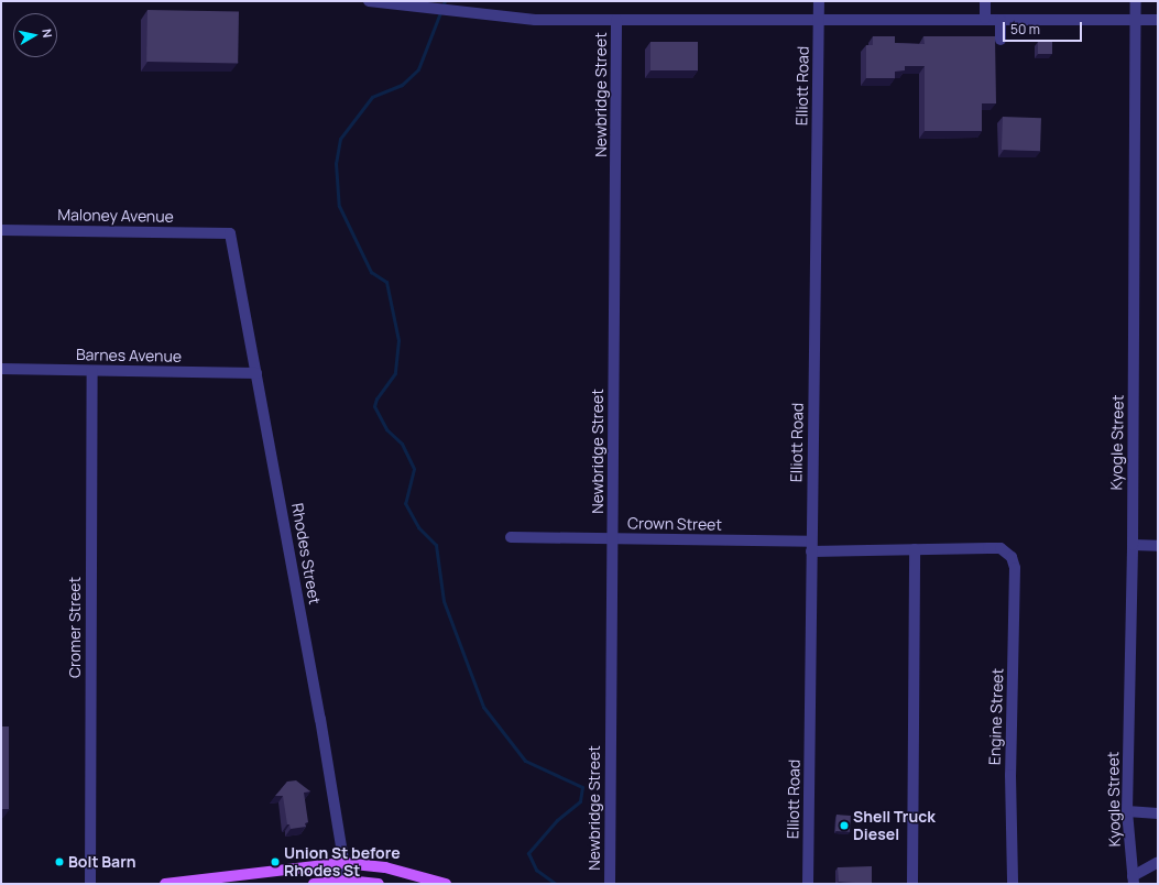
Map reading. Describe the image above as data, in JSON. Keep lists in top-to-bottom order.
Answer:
{
  "streets": {
    "street": [
      "Elliott Road",
      "Newbridge Street",
      "Maloney Avenue",
      "Barnes Avenue",
      "Kyogle Street",
      "Crown Street",
      "Rhodes Street",
      "Cromer Street",
      "Engine Street"
    ]
  },
  "crossings": [
    ["Elliott Road", "Crown Street"],
    ["Newbridge Street", "Crown Street"],
    ["Maloney Avenue", "Rhodes Street"],
    ["Barnes Avenue", "Rhodes Street"],
    ["Barnes Avenue", "Cromer Street"],
    ["Crown Street", "Engine Street"]
  ],
  "places": ["Shell Truck Diesel", "Bolt Barn", "Union St before Rhodes St"],
  "scale_bar": "50 m",
  "north": "right"
}
